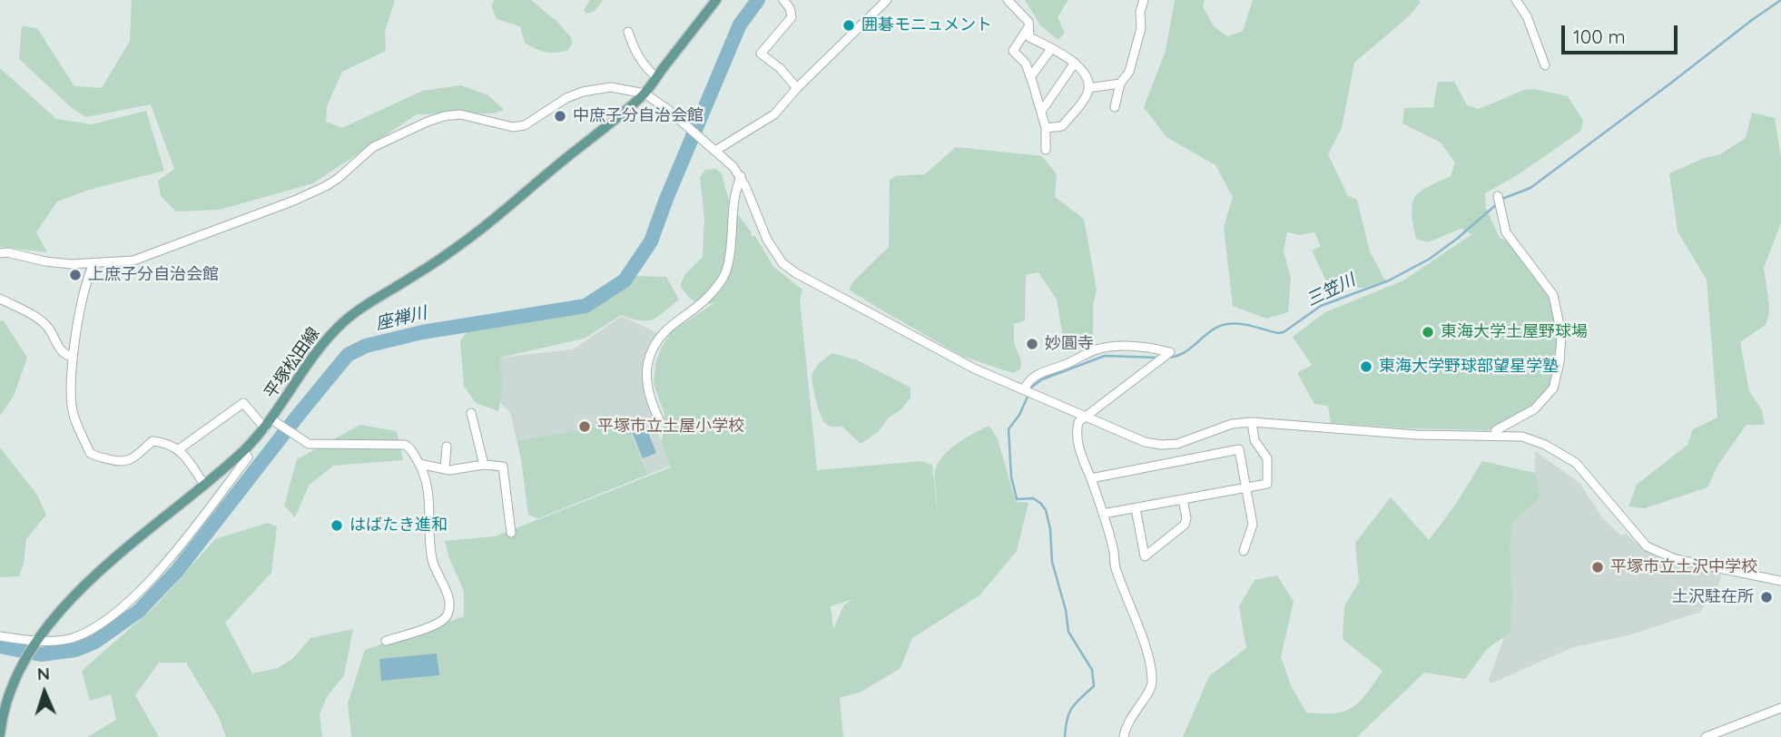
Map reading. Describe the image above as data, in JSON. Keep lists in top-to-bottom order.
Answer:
{
  "streets": {
    "main road": ["平塚松田線"]
  },
  "water": ["三笠川", "座禅川"],
  "places": [
    "囲碁モニュメント",
    "中庶子分自治会館",
    "上庶子分自治会館",
    "東海大学土屋野球場",
    "妙圓寺",
    "東海大学野球部望星学塾",
    "平塚市立土屋小学校",
    "はばたき進和",
    "平塚市立土沢中学校",
    "土沢駐在所"
  ],
  "scale_bar": "100 m",
  "north": "top"
}
